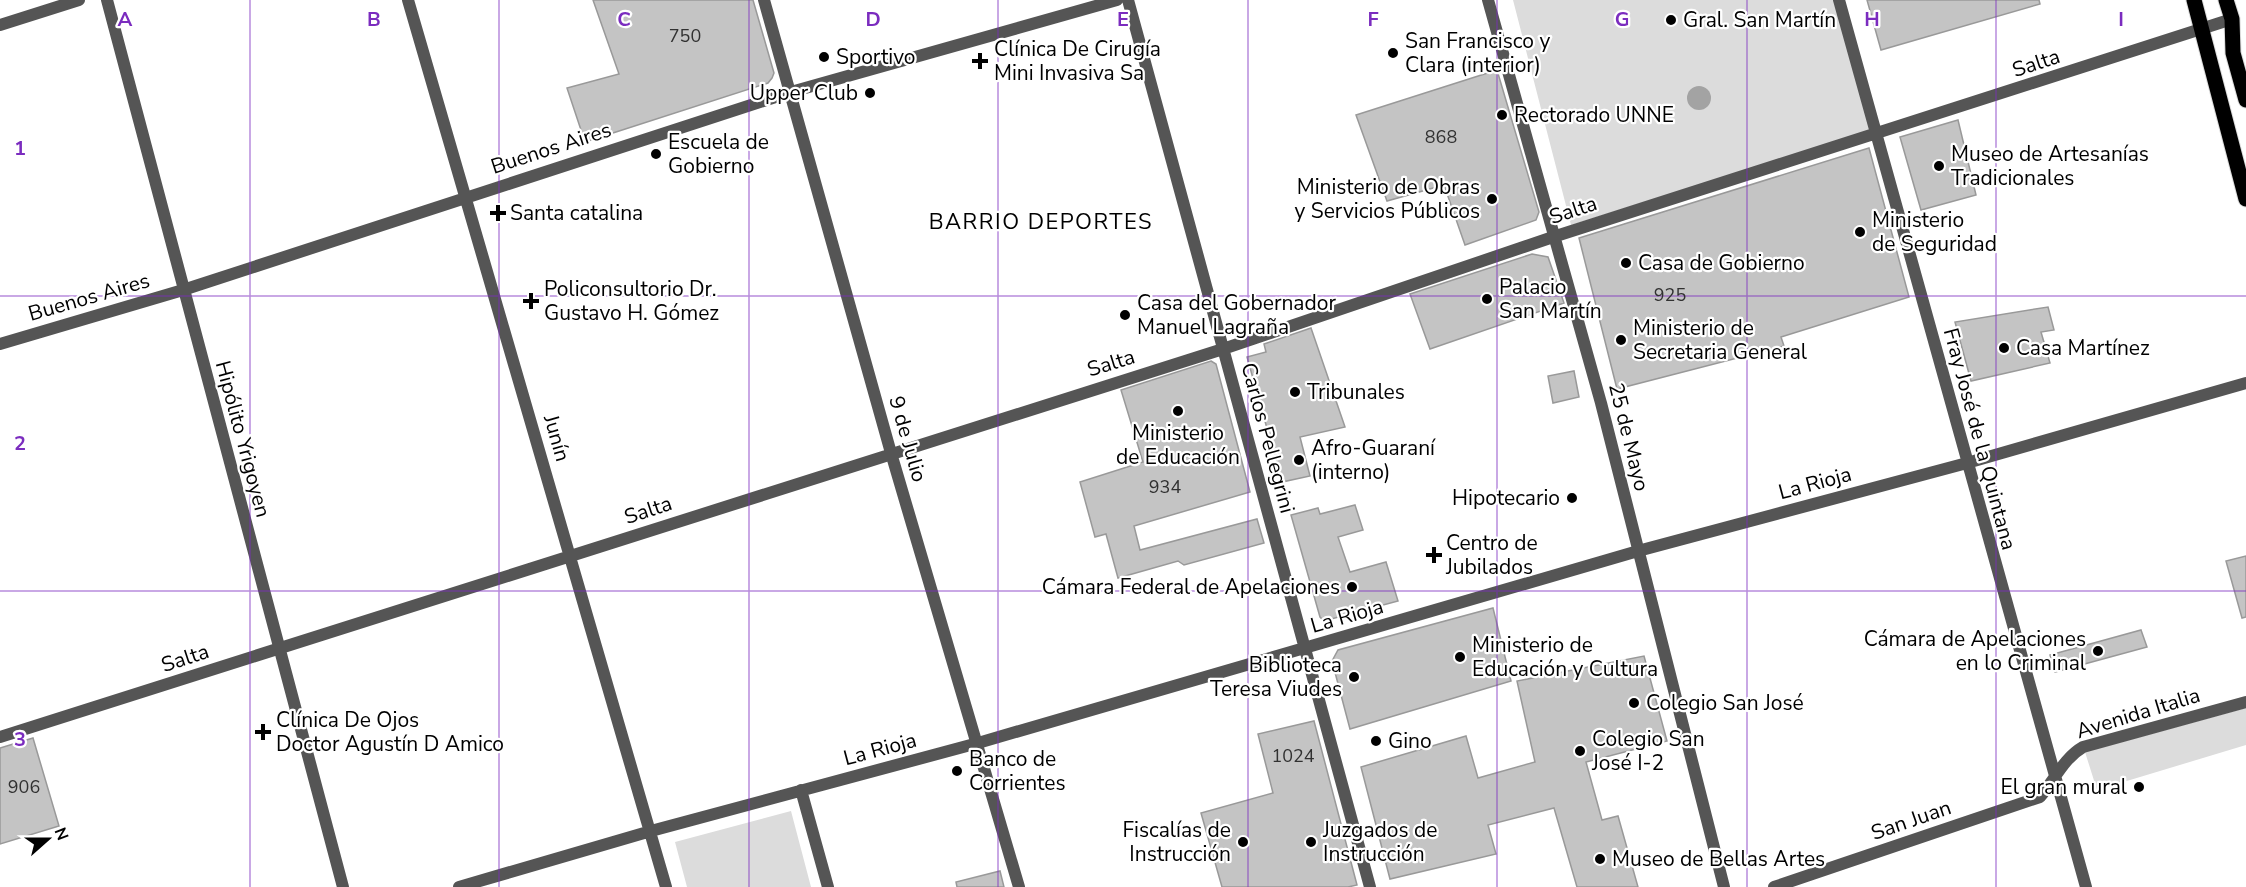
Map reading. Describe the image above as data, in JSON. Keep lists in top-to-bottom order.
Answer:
{
  "streets": {
    "street": [
      "Salta",
      "Buenos Aires",
      "25 de Mayo",
      "Junín",
      "Carlos Pellegrini",
      "Hipólito Yrigoyen",
      "9 de Julio",
      "Fray José de la Quintana",
      "La Rioja",
      "Avenida Italia",
      "San Juan"
    ]
  },
  "crossings": [
    ["Salta", "25 de Mayo"],
    ["Salta", "Junín"],
    ["Salta", "Carlos Pellegrini"],
    ["Salta", "Hipólito Yrigoyen"],
    ["Salta", "9 de Julio"],
    ["Salta", "Fray José de la Quintana"],
    ["Buenos Aires", "Junín"],
    ["Buenos Aires", "Hipólito Yrigoyen"],
    ["Buenos Aires", "9 de Julio"],
    ["25 de Mayo", "La Rioja"],
    ["Junín", "La Rioja"],
    ["Carlos Pellegrini", "La Rioja"],
    ["9 de Julio", "La Rioja"],
    ["Fray José de la Quintana", "La Rioja"],
    ["Fray José de la Quintana", "Avenida Italia"],
    ["Fray José de la Quintana", "San Juan"],
    ["Avenida Italia", "San Juan"]
  ],
  "districts": ["BARRIO DEPORTES"],
  "places": {
    "other": [
      "Gral. San Martín",
      "San Francisco y Clara (interior)",
      "Sportivo",
      "Upper Club",
      "Rectorado UNNE",
      "Escuela de Gobierno",
      "Museo de Artesanías Tradicionales",
      "Ministerio de Obras y Servicios Públicos",
      "Ministerio de Seguridad",
      "Casa de Gobierno",
      "Palacio San Martín",
      "Casa del Gobernador Manuel Lagraña",
      "Ministerio de Secretaria General",
      "Casa Martínez",
      "Tribunales",
      "Ministerio de Educación",
      "Afro-Guaraní (interno)",
      "Hipotecario",
      "Cámara Federal de Apelaciones",
      "Cámara de Apelaciones en lo Criminal",
      "Ministerio de Educación y Cultura",
      "Biblioteca Teresa Viudes",
      "Colegio San José",
      "Gino",
      "Colegio San José I-2",
      "Banco de Corrientes",
      "El gran mural",
      "Fiscalías de Instrucción",
      "Juzgados de Instrucción",
      "Museo de Bellas Artes"
    ],
    "health": [
      "Clínica De Cirugía Mini Invasiva Sa",
      "Santa catalina",
      "Policonsultorio Dr. Gustavo H. Gómez",
      "Centro de Jubilados",
      "Clínica De Ojos Doctor Agustín D Amico"
    ]
  },
  "house_numbers": [
    "750",
    "868",
    "925",
    "934",
    "1024",
    "906"
  ],
  "north": "right",
  "grid": {
    "columns": [
      "A",
      "B",
      "C",
      "D",
      "E",
      "F",
      "G",
      "H",
      "I"
    ],
    "rows": ["1", "2", "3"]
  }
}
